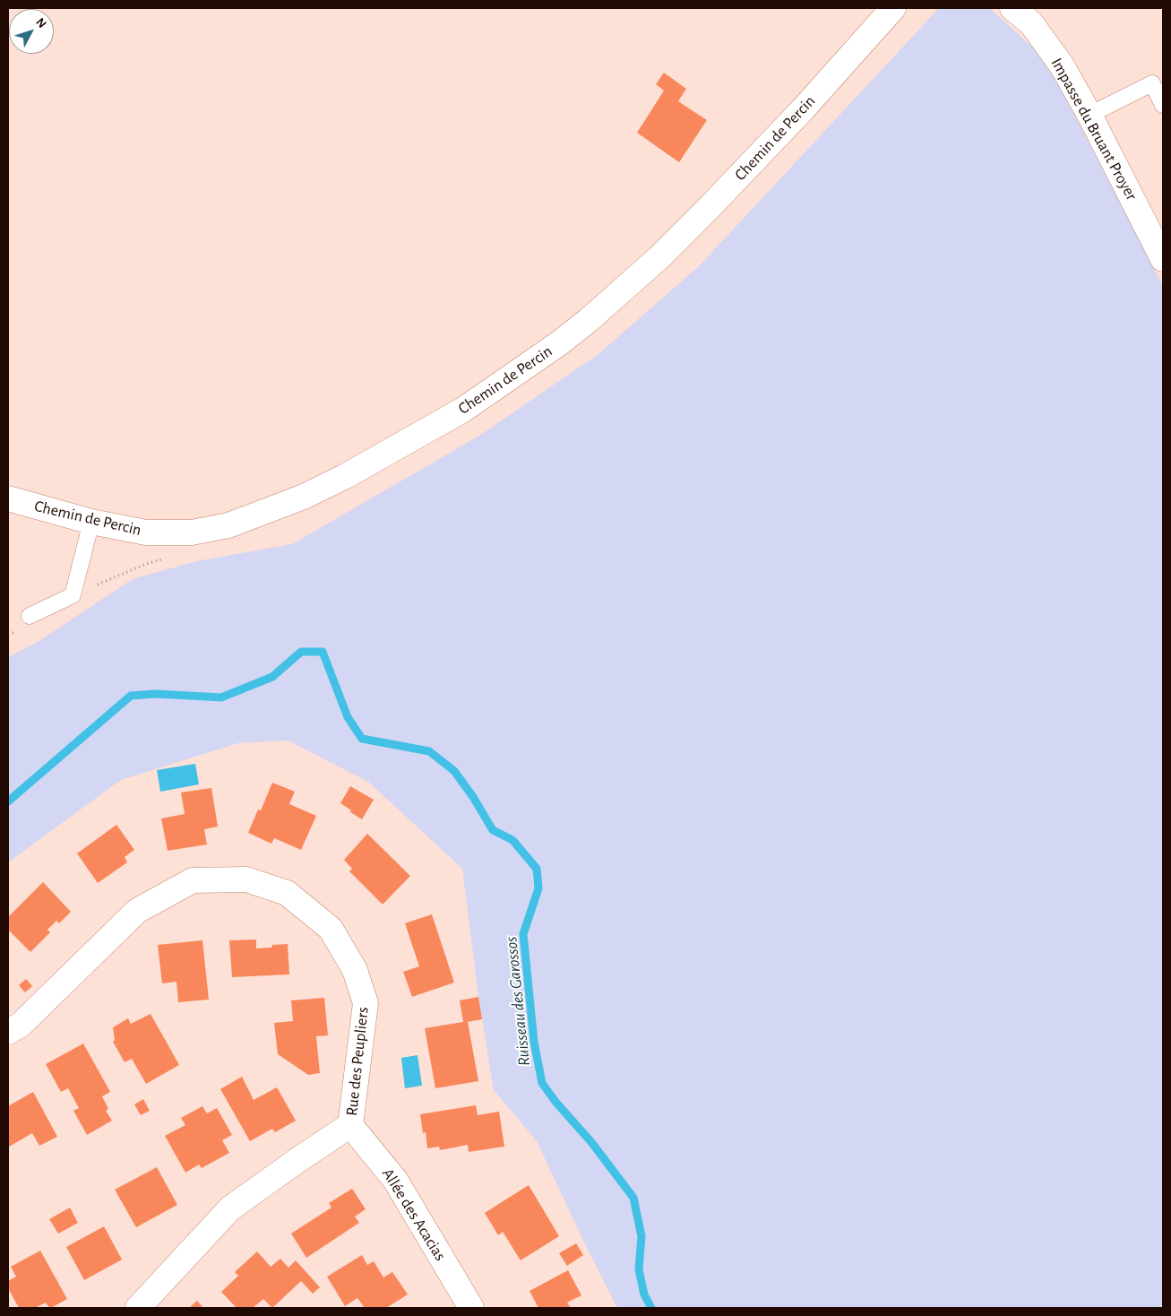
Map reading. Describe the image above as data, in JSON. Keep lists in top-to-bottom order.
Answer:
{
  "streets": {
    "street": [
      "Impasse du Bruant Proyer",
      "Chemin de Percin",
      "Rue des Peupliers",
      "Allée des Acacias"
    ]
  },
  "crossings": [
    ["Rue des Peupliers", "Allée des Acacias"]
  ],
  "water": ["Ruisseau des Garossos"],
  "north": "top right"
}
